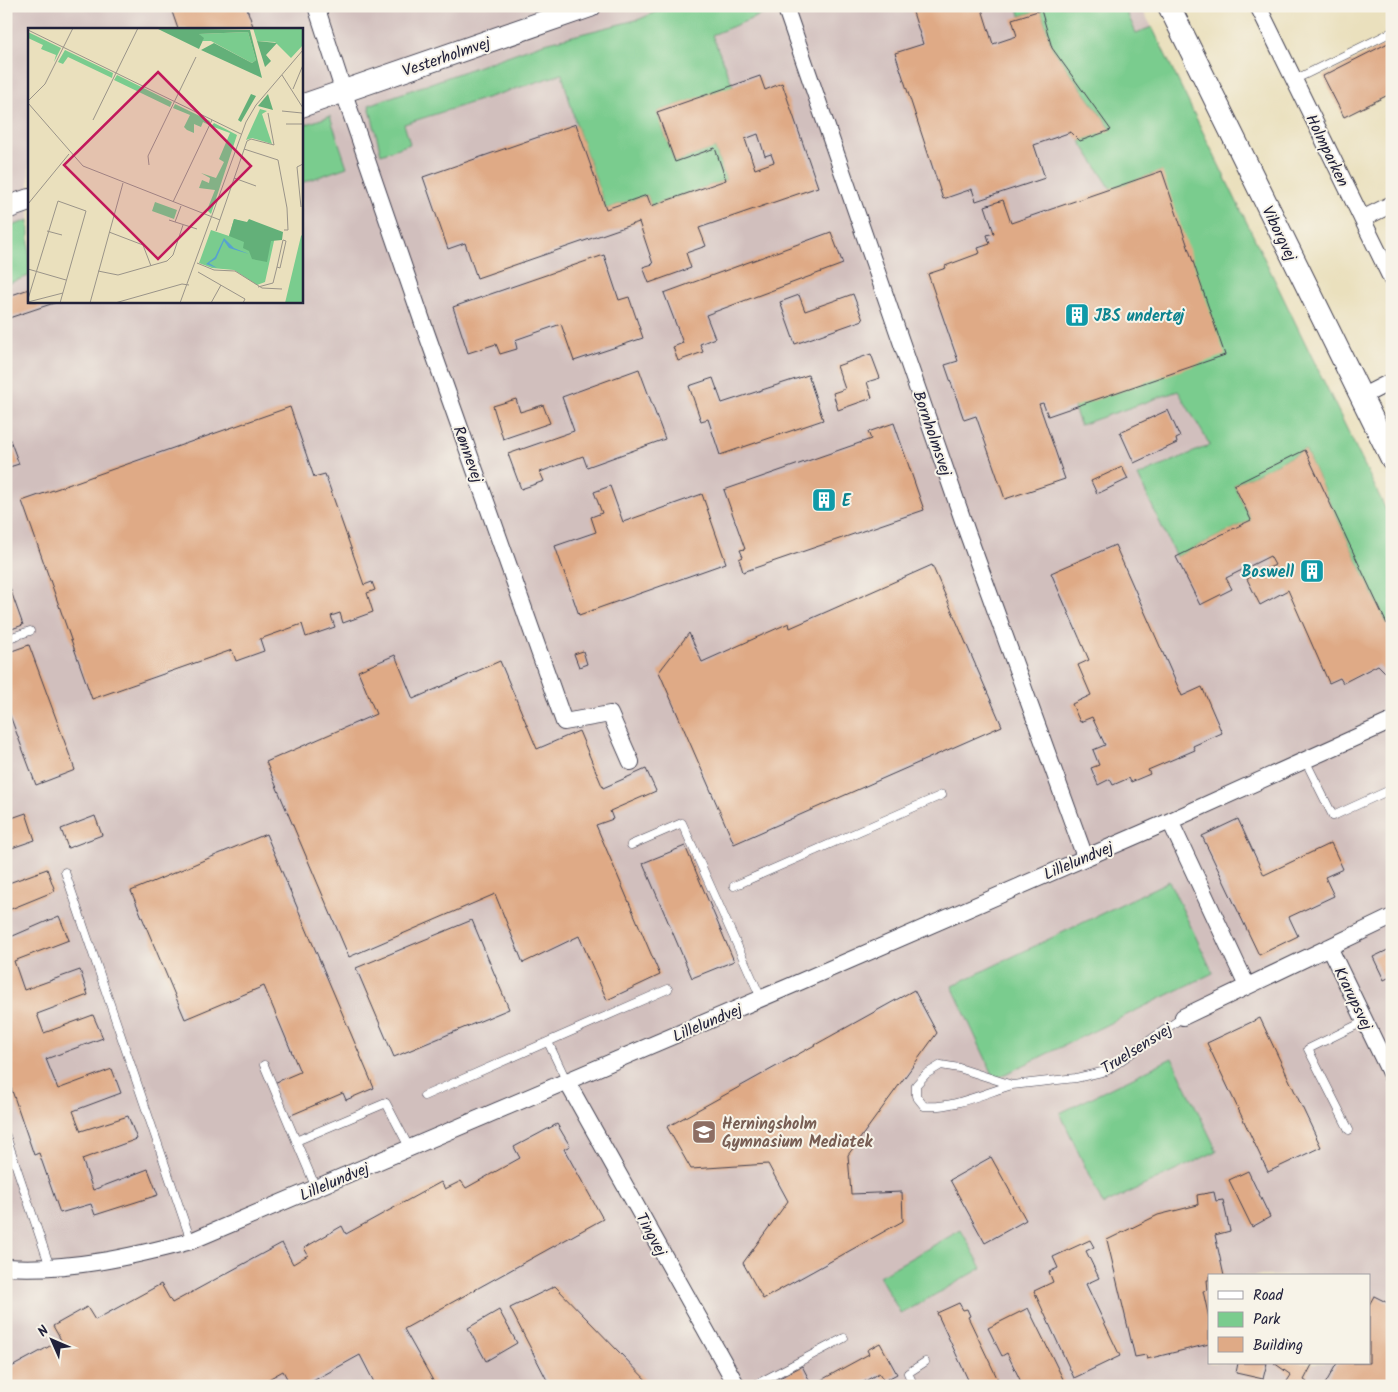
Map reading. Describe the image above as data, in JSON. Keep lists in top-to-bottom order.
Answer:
{
  "streets": {
    "street": [
      "Vesterholmvej",
      "Holmparken",
      "Viborgvej",
      "Bornholmsvej",
      "Rønnevej",
      "Lillelundvej",
      "Krarupsvej",
      "Truelsensvej",
      "Tingvej"
    ]
  },
  "crossings": [
    ["Vesterholmvej", "Rønnevej"],
    ["Bornholmsvej", "Lillelundvej"],
    ["Lillelundvej", "Tingvej"],
    ["Krarupsvej", "Truelsensvej"]
  ],
  "places": {
    "building": ["JBS undertøj", "E", "Boswell"],
    "school or university": ["Herningsholm Gymnasium Mediatek"]
  },
  "legend": ["Road", "Park", "Building"],
  "north": "top left"
}
